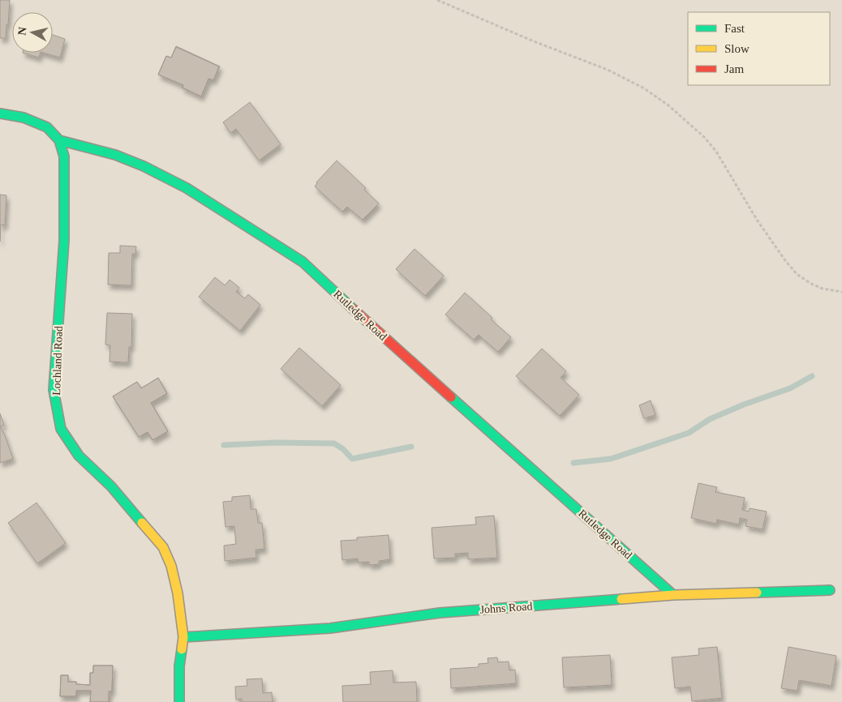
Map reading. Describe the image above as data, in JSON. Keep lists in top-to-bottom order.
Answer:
{
  "streets": {
    "street": ["Rutledge Road", "Lochland Road", "Johns Road"]
  },
  "crossings": [
    ["Rutledge Road", "Lochland Road"],
    ["Rutledge Road", "Johns Road"],
    ["Lochland Road", "Johns Road"]
  ],
  "legend": ["Fast", "Slow", "Jam"],
  "north": "left"
}
